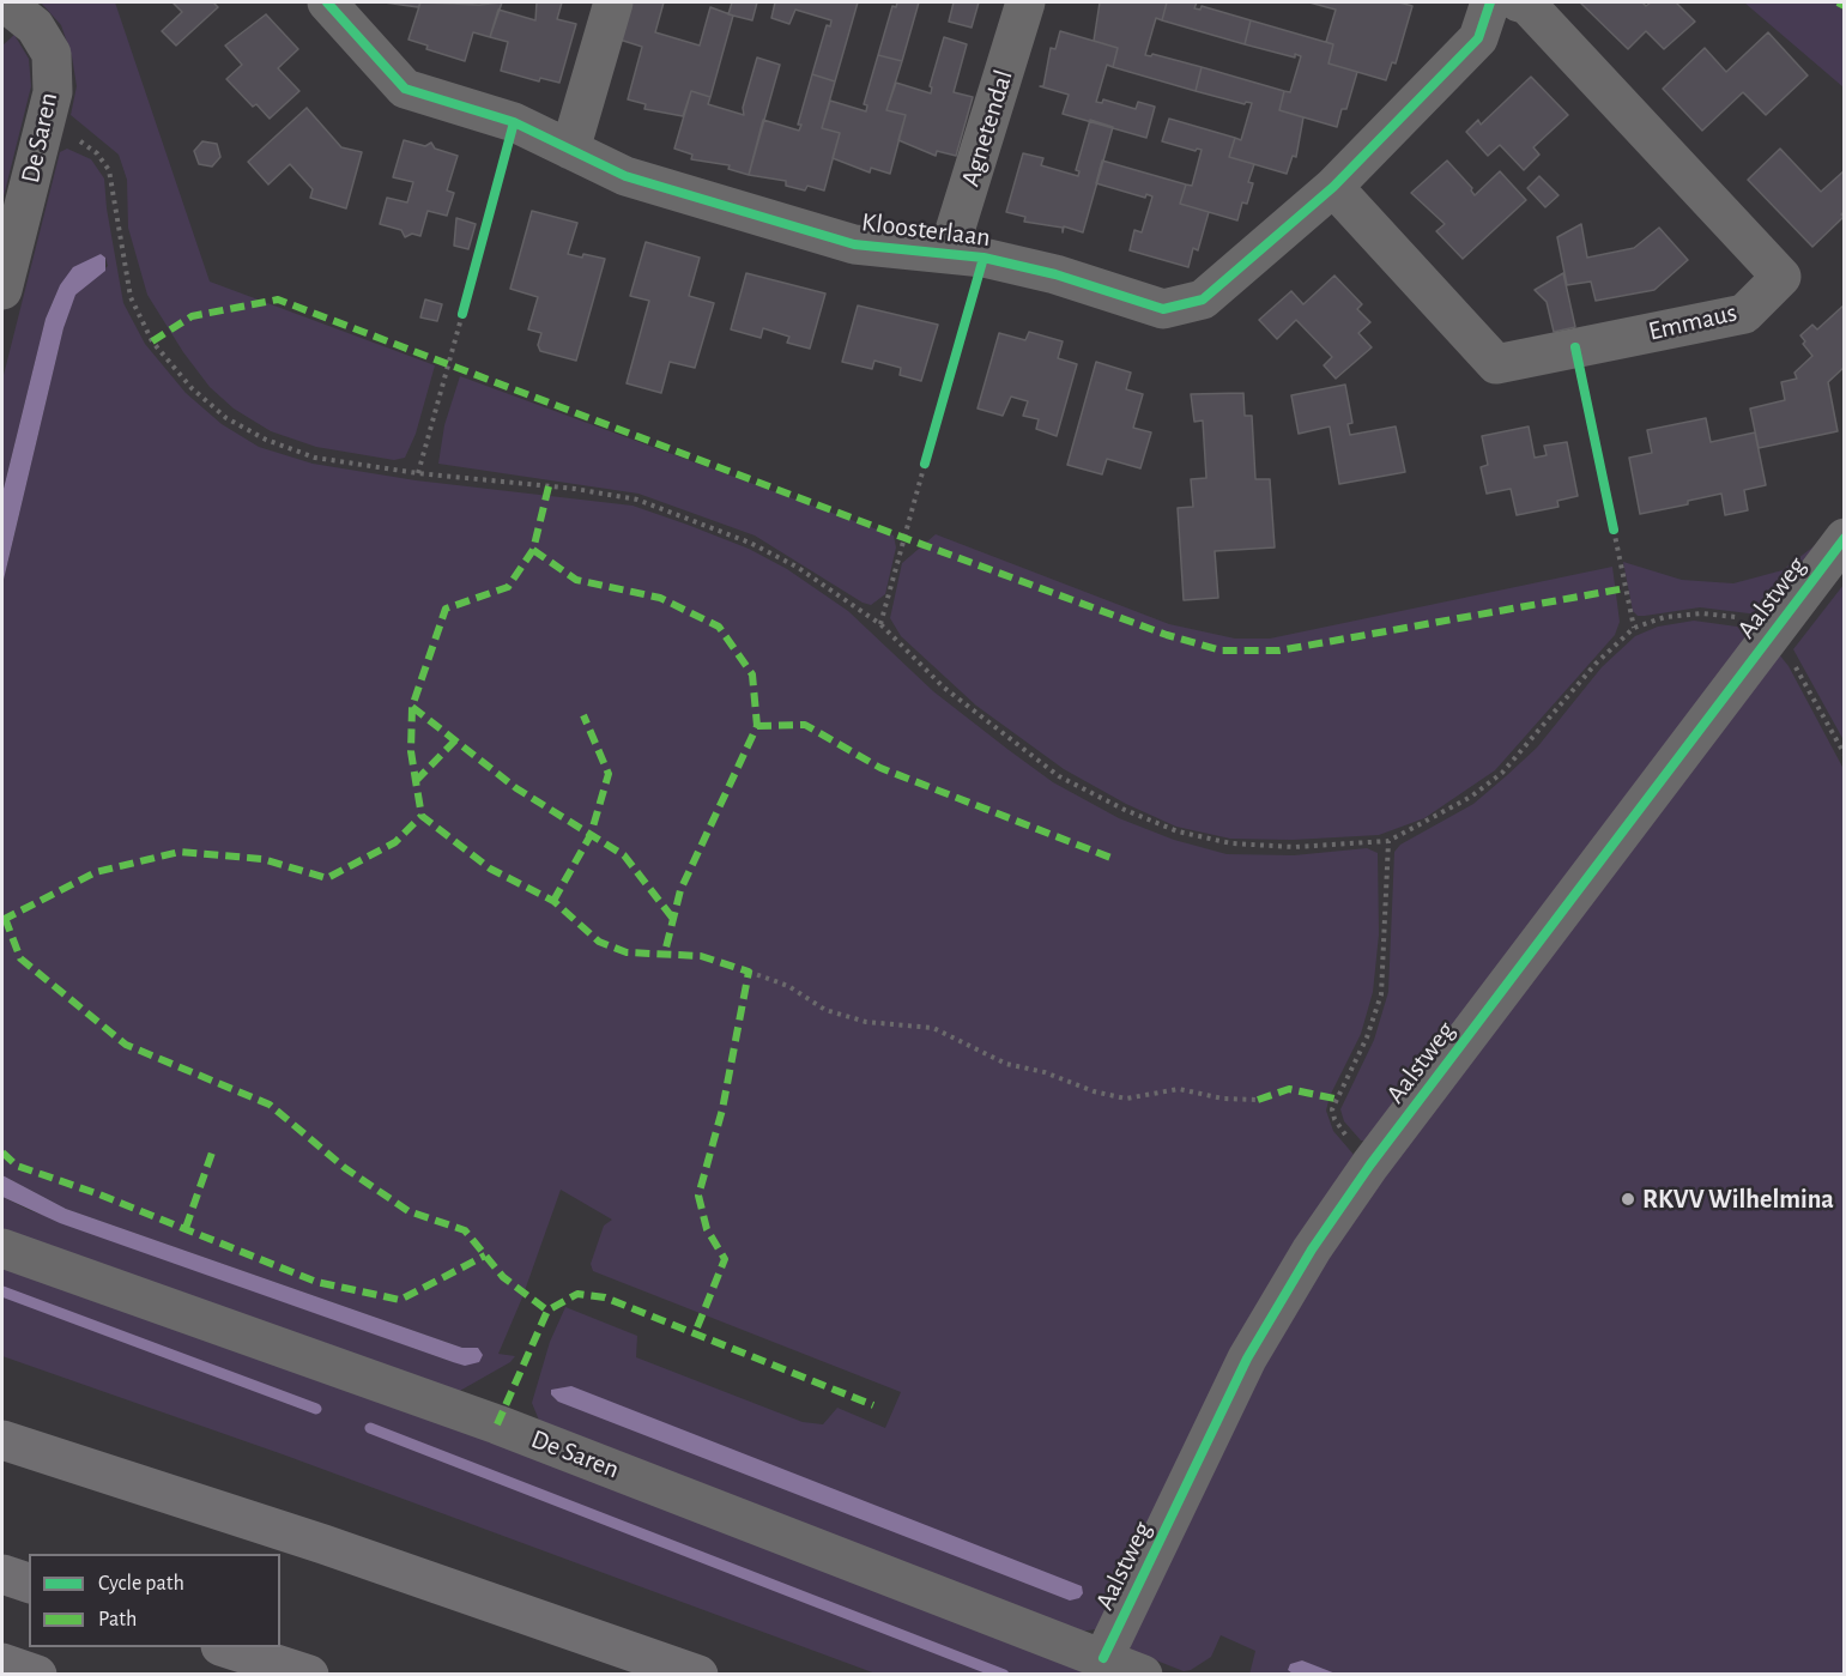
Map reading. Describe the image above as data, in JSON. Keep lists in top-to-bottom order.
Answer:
{
  "streets": {
    "street": [
      "Agnetendal",
      "De Saren",
      "Kloosterlaan",
      "Emmaus",
      "Aalstweg"
    ]
  },
  "crossings": [
    ["Agnetendal", "Kloosterlaan"],
    ["De Saren", "Aalstweg"],
    ["Kloosterlaan", "Emmaus"]
  ],
  "places": ["RKVV Wilhelmina"],
  "legend": ["Cycle path", "Path"]
}
